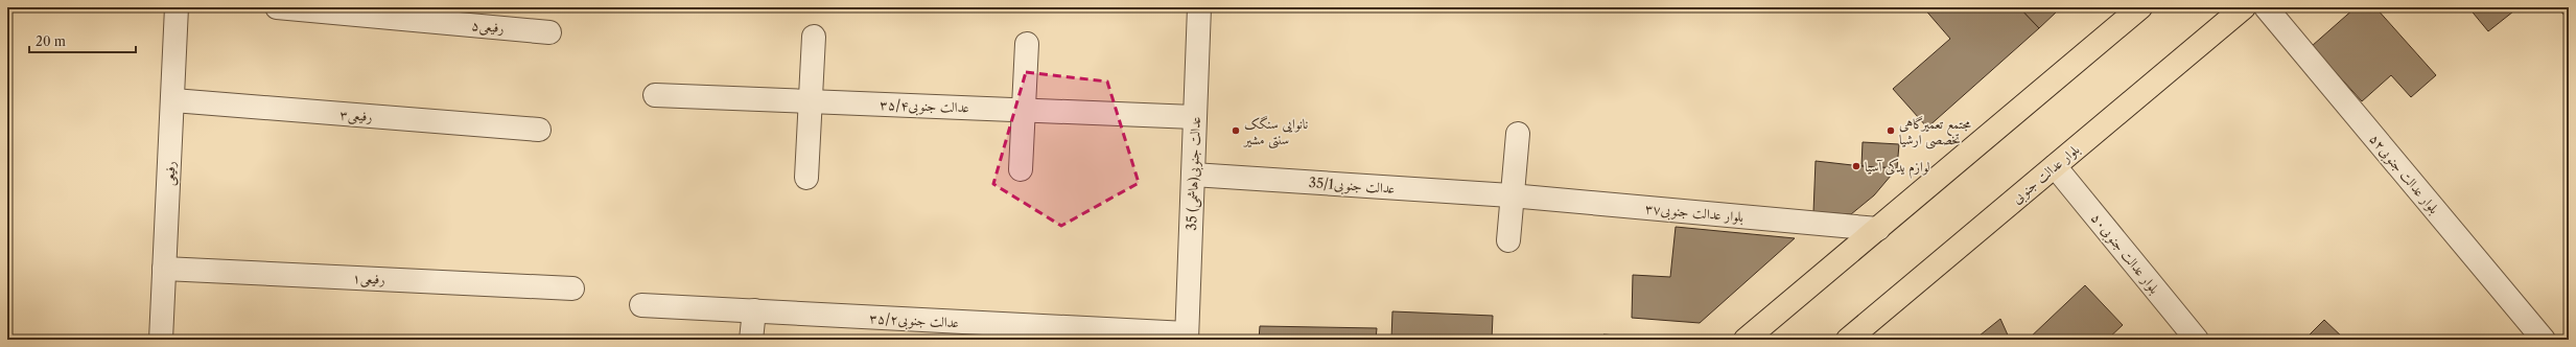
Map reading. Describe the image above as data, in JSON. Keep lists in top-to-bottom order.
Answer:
{
  "streets": {
    "main road": ["بلوار عدالت جنوبی"],
    "street": [
      "رفیعی۵",
      "عدالت جنوبی۳۵/۴",
      "رفیعی۳",
      "رفیعی",
      "35 عدالت جنوبی(هاشمی)",
      "بلوار عدالت جنوبی۵۲",
      "35/1عدالت جنوبی",
      "بلوار عدالت جنوبی۳۷",
      "بلوار عدالت جنوبی۵۰",
      "رفیعی۱",
      "عدالت جنوبی۳۵/۲"
    ]
  },
  "crossings": [
    ["عدالت جنوبی۳۵/۴", "35 عدالت جنوبی(هاشمی)"],
    ["رفیعی۳", "رفیعی"],
    ["رفیعی", "رفیعی۱"],
    ["35 عدالت جنوبی(هاشمی)", "35/1عدالت جنوبی"],
    ["35 عدالت جنوبی(هاشمی)", "عدالت جنوبی۳۵/۲"],
    ["بلوار عدالت جنوبی", "بلوار عدالت جنوبی۵۰"],
    ["35/1عدالت جنوبی", "بلوار عدالت جنوبی۳۷"]
  ],
  "places": ["نانوایی سنگک سنتی مشیر", "مجتمع تعمیرگاهی تخصصی ارشیا", "لوازم یدکی آسیا"],
  "scale_bar": "20 m"
}
